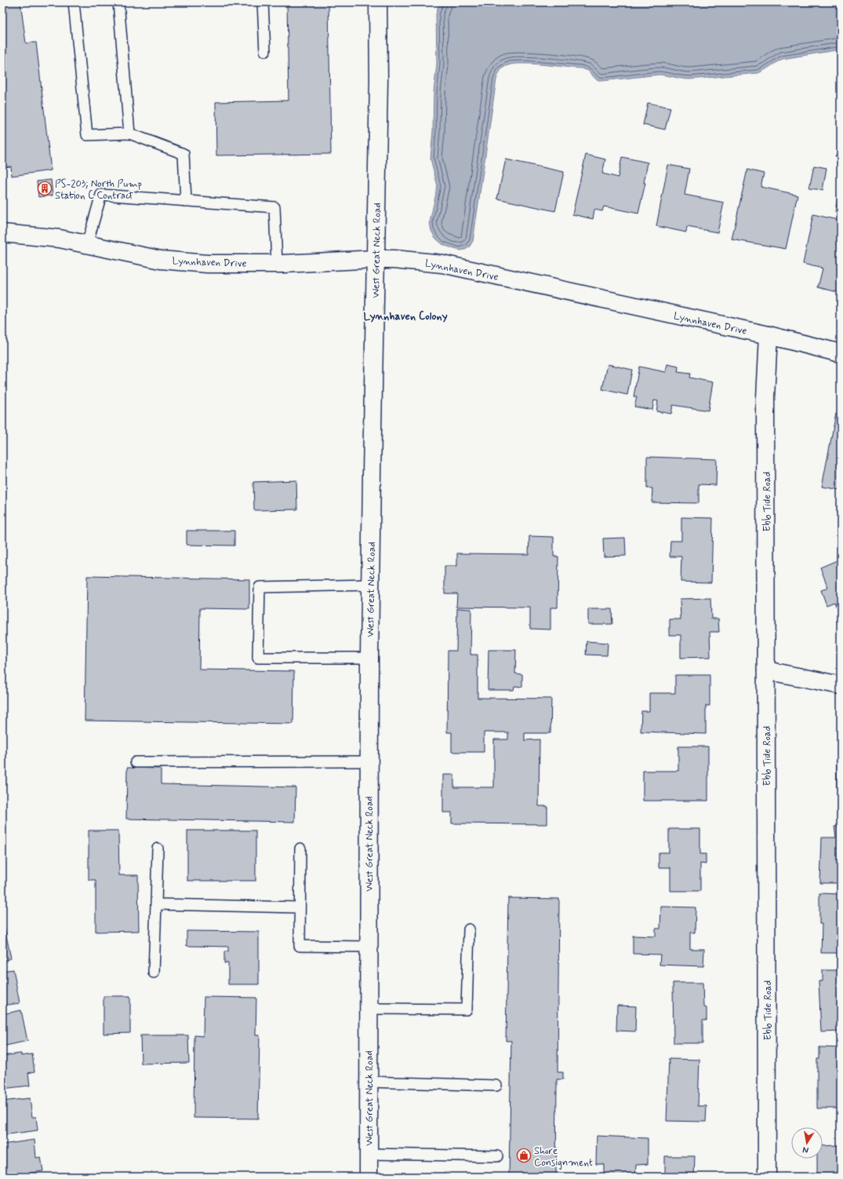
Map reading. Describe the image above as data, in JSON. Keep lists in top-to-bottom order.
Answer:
{
  "streets": {
    "street": ["West Great Neck Road", "Lynnhaven Drive", "Ebb Tide Road"]
  },
  "crossings": [
    ["West Great Neck Road", "Lynnhaven Drive"],
    ["Lynnhaven Drive", "Ebb Tide Road"]
  ],
  "districts": ["Lynnhaven Colony"],
  "places": {
    "building": ["PS-203; North Pump Station C Contract"],
    "shop": ["Shore Consignment"]
  },
  "north": "bottom"
}
